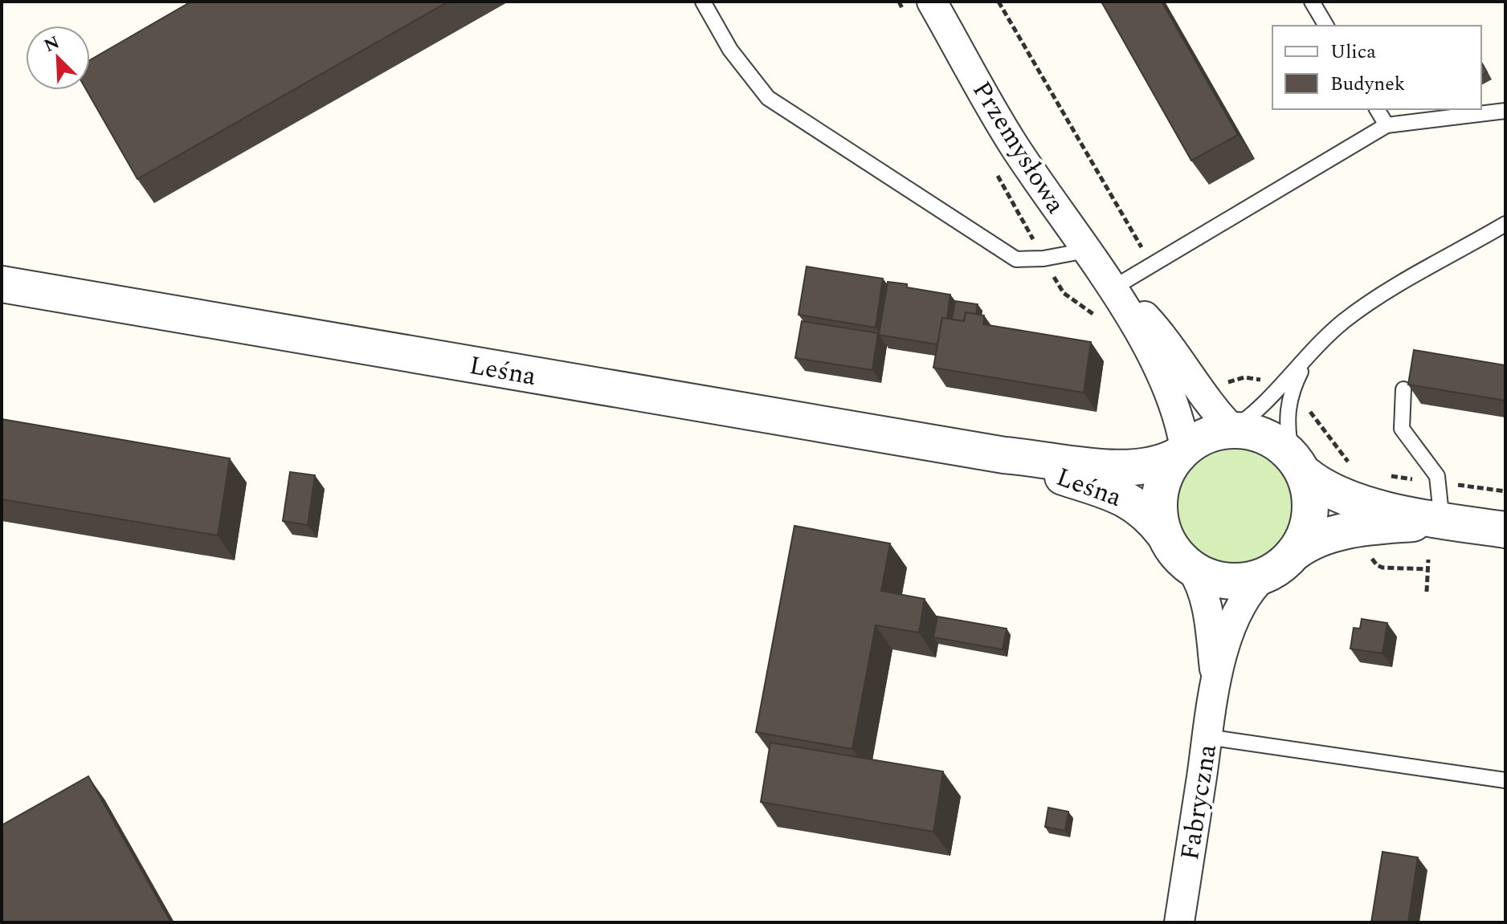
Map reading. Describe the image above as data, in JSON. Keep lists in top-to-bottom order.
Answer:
{
  "streets": {
    "street": ["Przemysłowa", "Leśna", "Fabryczna"]
  },
  "crossings": [
    ["Przemysłowa", "Leśna"],
    ["Przemysłowa", "Fabryczna"],
    ["Leśna", "Fabryczna"]
  ],
  "legend": ["Ulica", "Budynek"],
  "north": "top left"
}
